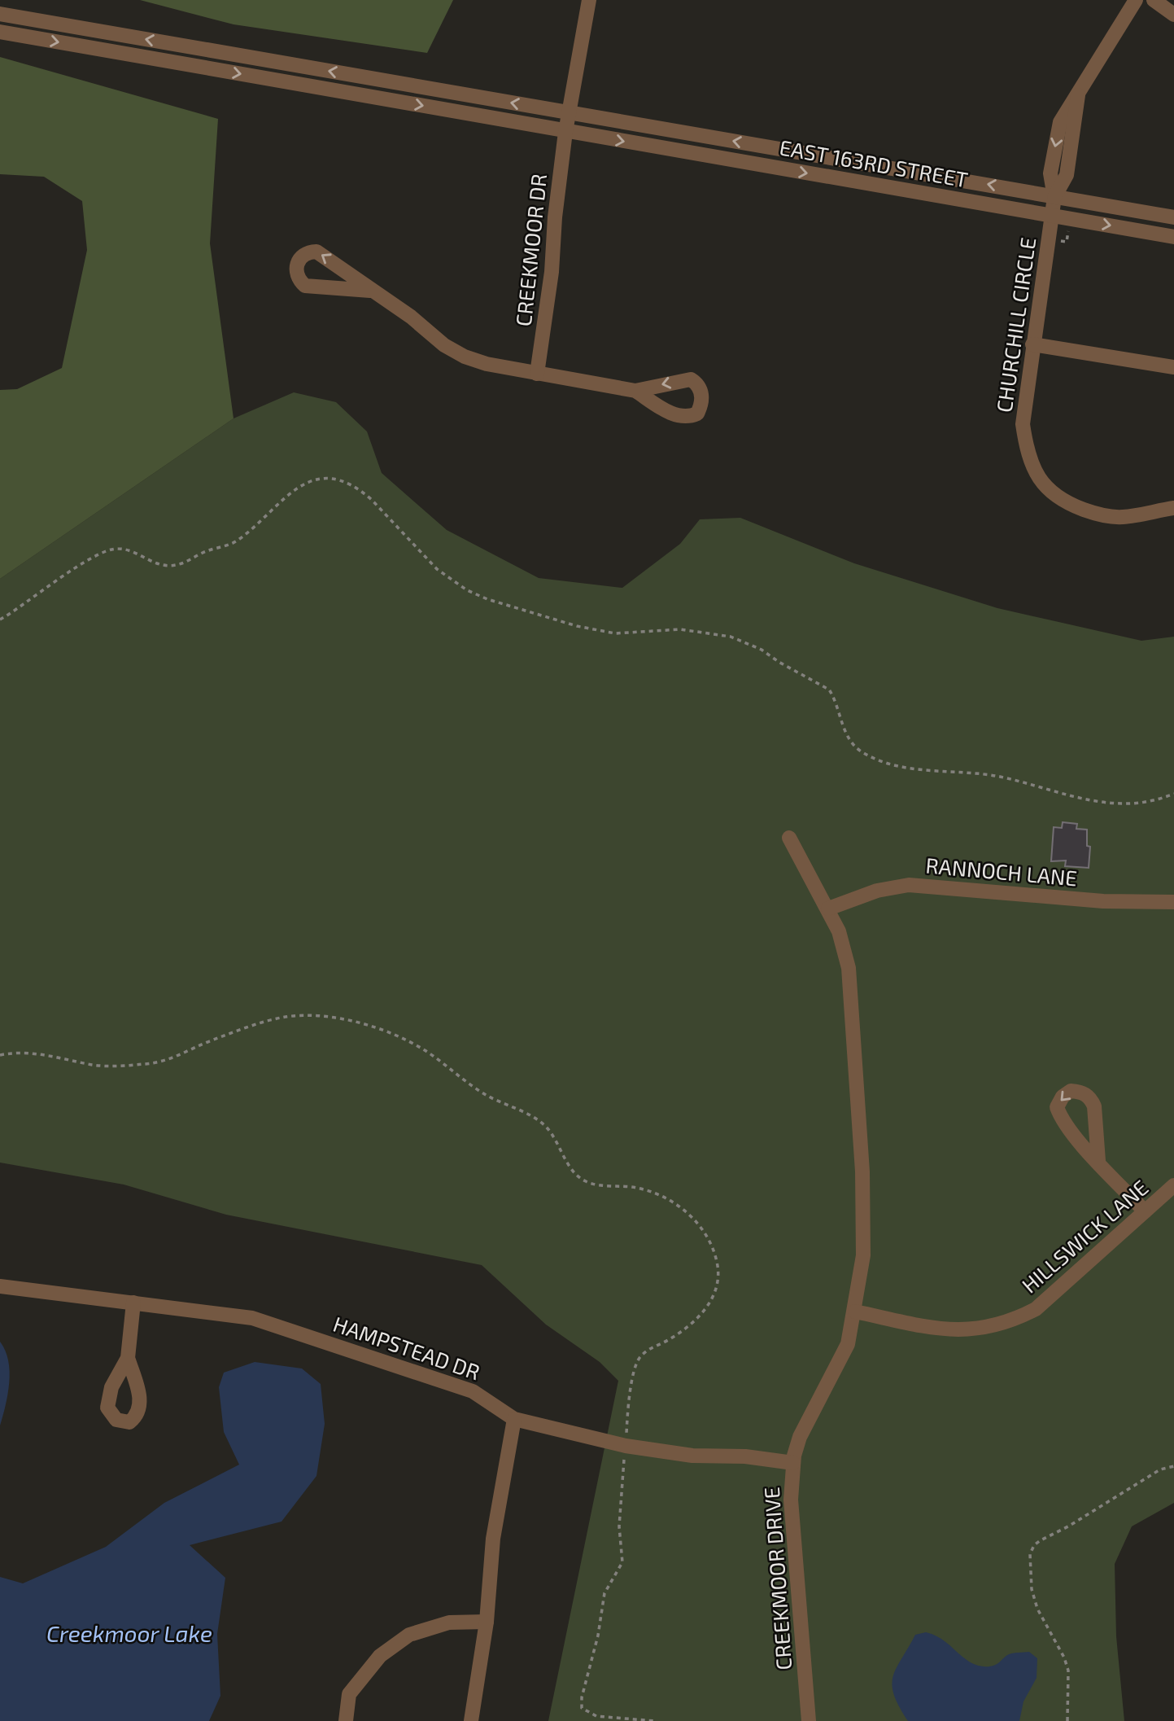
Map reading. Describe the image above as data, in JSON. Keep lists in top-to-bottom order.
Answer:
{
  "streets": {
    "street": [
      "EAST 163RD STREET",
      "CREEKMOOR DR",
      "CHURCHILL CIRCLE",
      "RANNOCH LANE",
      "HILLSWICK LANE",
      "HAMPSTEAD DR",
      "CREEKMOOR DRIVE"
    ]
  },
  "crossings": [
    ["EAST 163RD STREET", "CREEKMOOR DR"],
    ["EAST 163RD STREET", "CHURCHILL CIRCLE"],
    ["RANNOCH LANE", "CREEKMOOR DRIVE"],
    ["HILLSWICK LANE", "CREEKMOOR DRIVE"],
    ["HAMPSTEAD DR", "CREEKMOOR DRIVE"]
  ],
  "water": ["Creekmoor Lake"]
}
